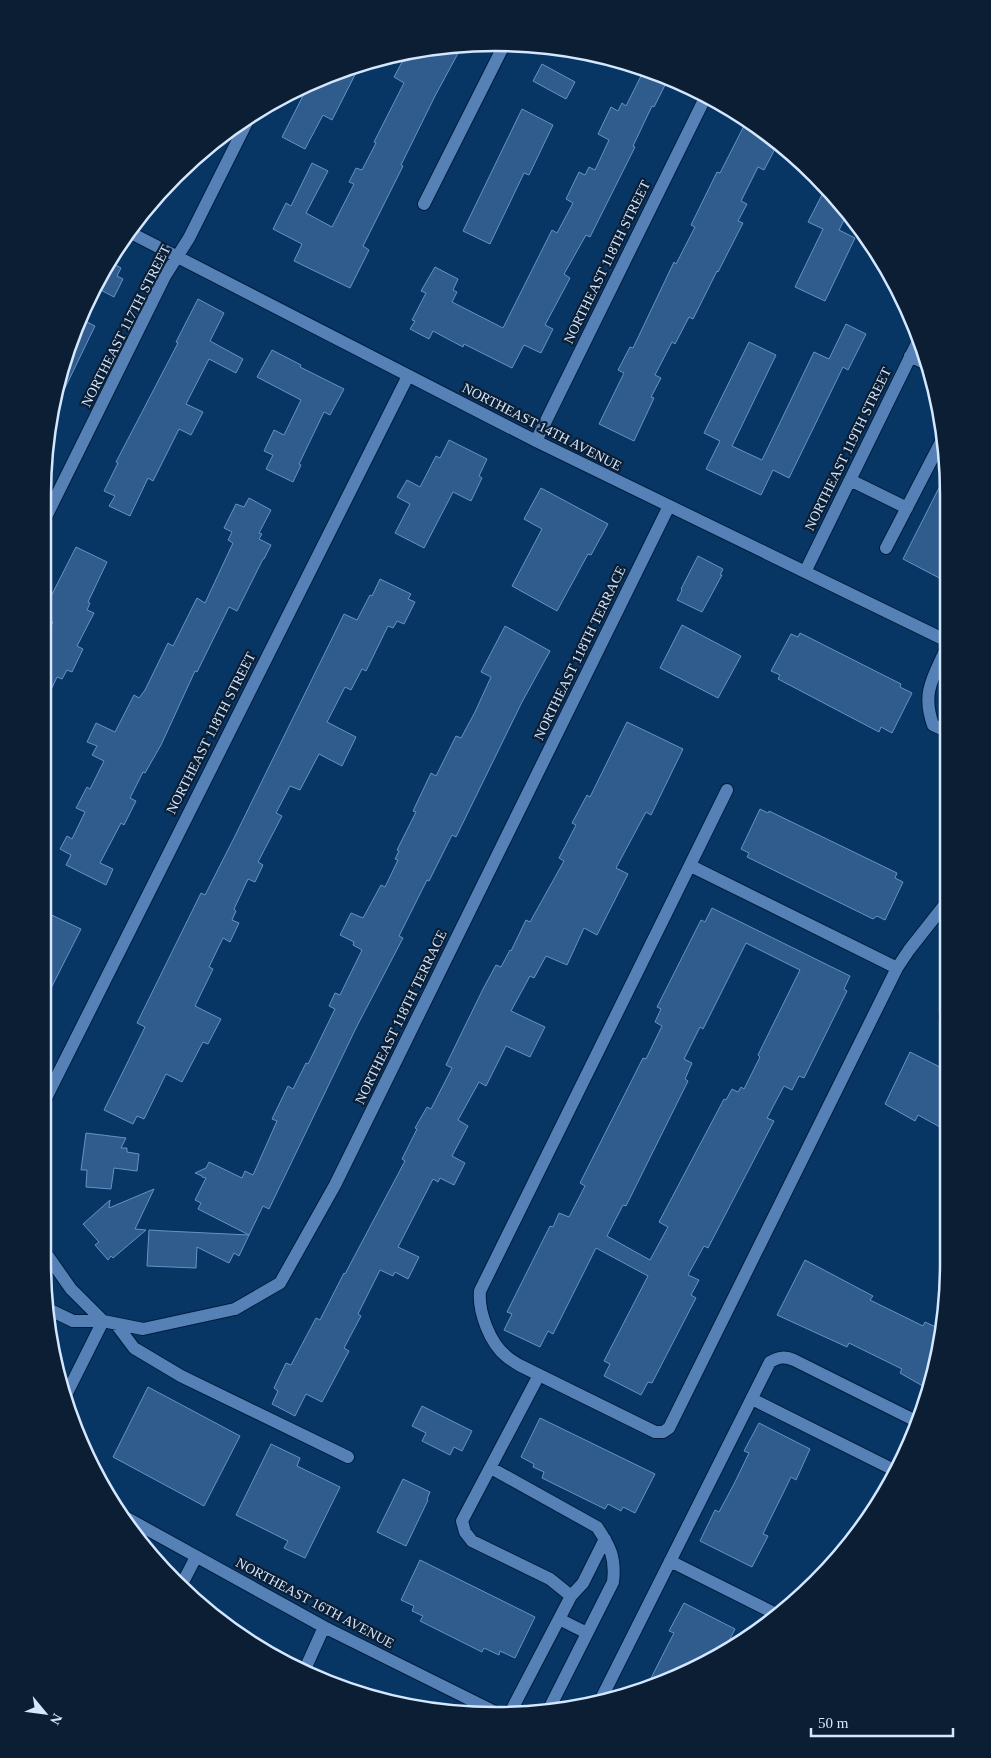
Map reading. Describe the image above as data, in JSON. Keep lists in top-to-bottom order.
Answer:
{
  "streets": {
    "street": [
      "NORTHEAST 118TH STREET",
      "NORTHEAST 117TH STREET",
      "NORTHEAST 14TH AVENUE",
      "NORTHEAST 119TH STREET",
      "NORTHEAST 118TH TERRACE",
      "NORTHEAST 16TH AVENUE"
    ]
  },
  "crossings": [
    ["NORTHEAST 118TH STREET", "NORTHEAST 14TH AVENUE"],
    ["NORTHEAST 117TH STREET", "NORTHEAST 14TH AVENUE"],
    ["NORTHEAST 14TH AVENUE", "NORTHEAST 119TH STREET"],
    ["NORTHEAST 14TH AVENUE", "NORTHEAST 118TH TERRACE"]
  ],
  "scale_bar": "50 m",
  "north": "bottom right"
}
